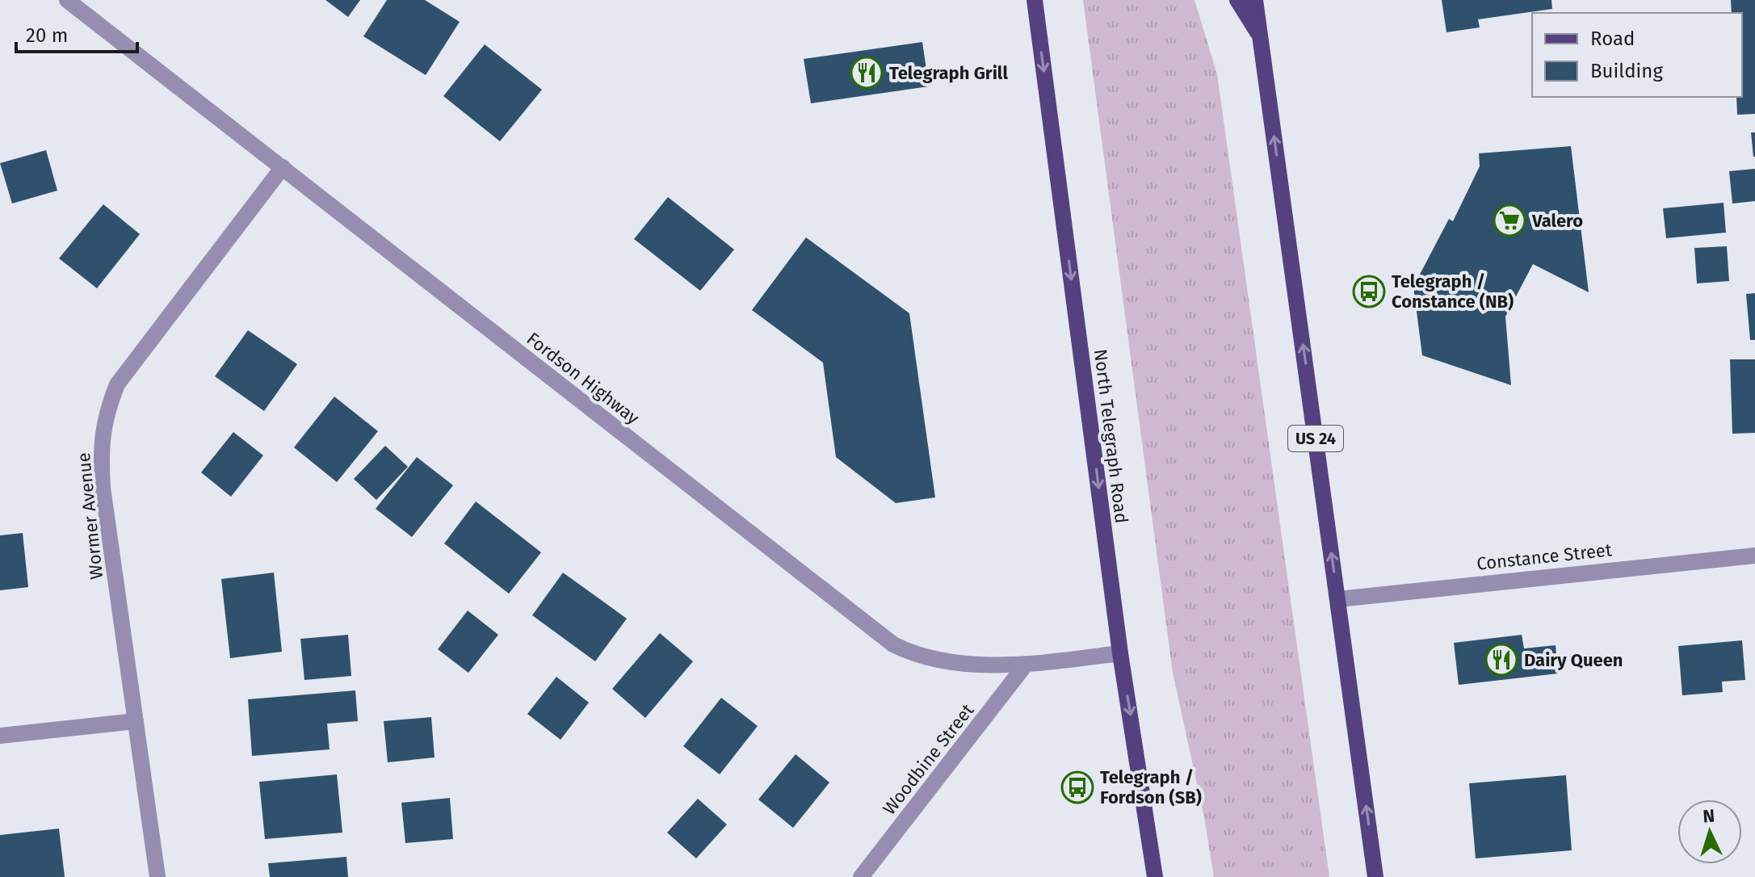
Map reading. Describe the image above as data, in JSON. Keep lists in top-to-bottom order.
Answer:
{
  "streets": {
    "main road": ["North Telegraph Road", "US 24"],
    "street": [
      "Fordson Highway",
      "Wormer Avenue",
      "Constance Street",
      "Woodbine Street"
    ]
  },
  "crossings": [
    ["Fordson Highway", "North Telegraph Road"],
    ["Fordson Highway", "Wormer Avenue"],
    ["Fordson Highway", "Woodbine Street"],
    ["US 24", "Constance Street"]
  ],
  "one_way": ["North Telegraph Road"],
  "places": {
    "restaurant": ["Telegraph Grill", "Dairy Queen"],
    "supermarket": ["Valero"],
    "bus stop": ["Telegraph / Constance (NB)", "Telegraph / Fordson (SB)"]
  },
  "legend": ["Road", "Building"],
  "scale_bar": "20 m",
  "north": "top"
}
